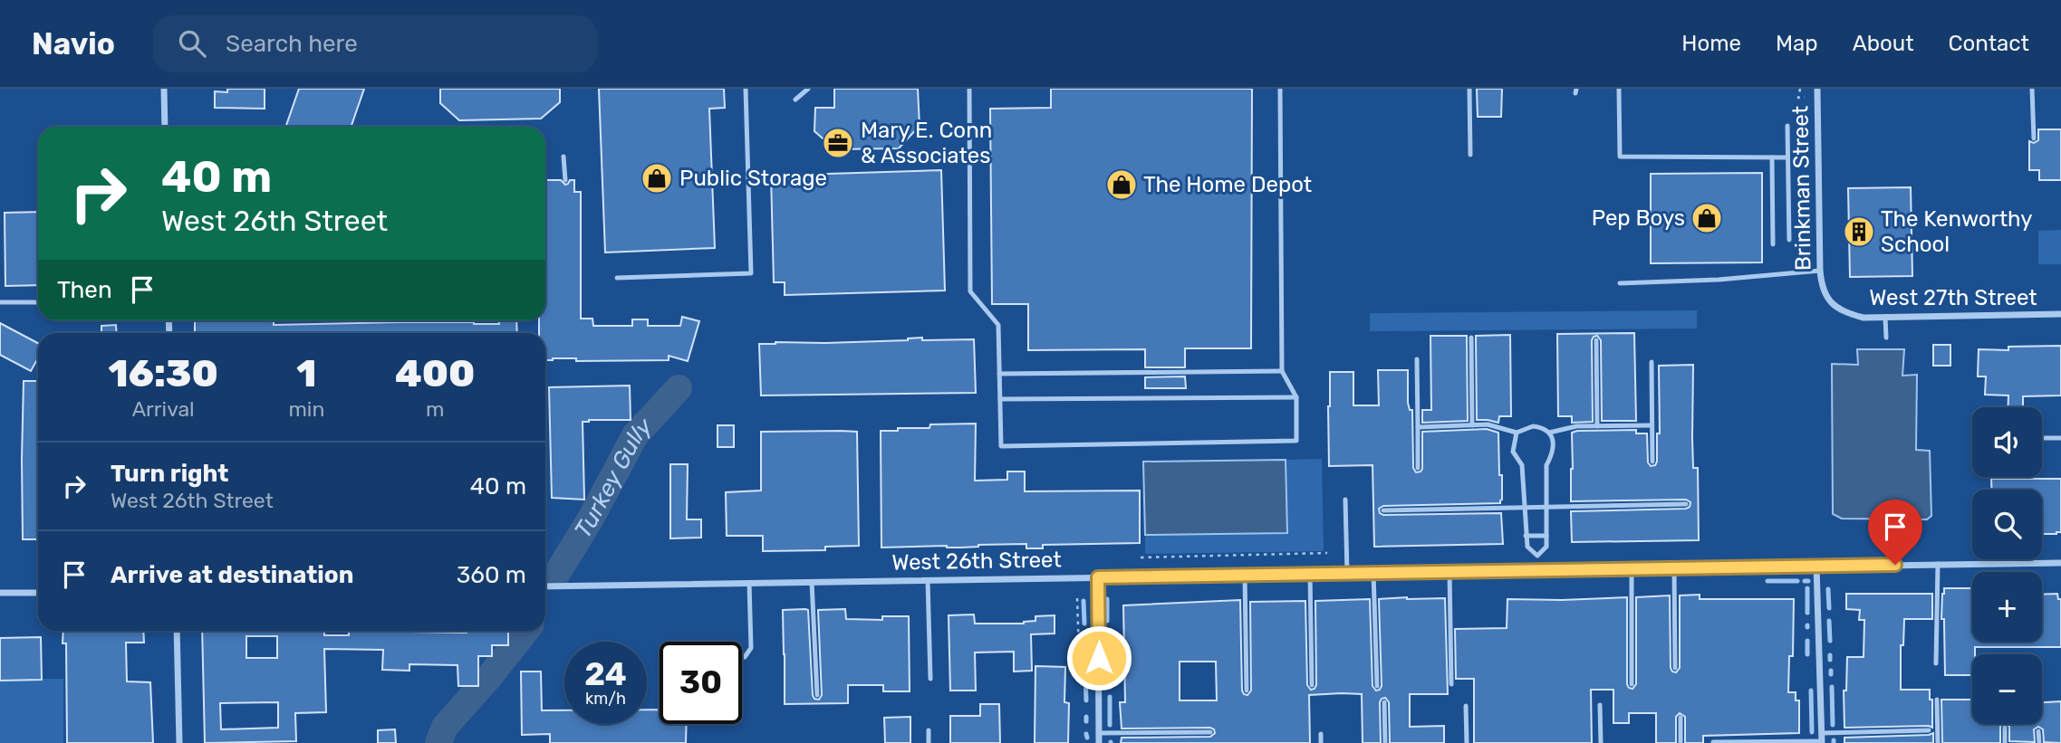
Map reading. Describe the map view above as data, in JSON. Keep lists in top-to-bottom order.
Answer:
{
  "streets": {
    "street": ["Brinkman Street", "West 27th Street", "West 26th Street"]
  },
  "crossings": [
    ["Brinkman Street", "West 27th Street"]
  ],
  "water": ["Turkey Gully"],
  "places": {
    "office": ["Mary E. Conn & Associates"],
    "shop": ["Public Storage", "The Home Depot", "Pep Boys"],
    "building": ["The Kenworthy School"]
  },
  "page": {
    "header": "Navio",
    "search": "Search here",
    "nav": [
      "Home",
      "Map",
      "About",
      "Contact"
    ],
    "turn": ["40 m", "West 26th Street"],
    "then": "Then",
    "eta": [
      "16:30",
      "Arrival",
      "1",
      "min",
      "400",
      "m"
    ],
    "map_buttons": ["+", "−"],
    "list": [
      {
        "name": "Turn right",
        "note": "West 26th Street",
        "value": "40 m"
      },
      {
        "name": "Arrive at destination",
        "value": "360 m"
      }
    ],
    "speed": "24 km/h",
    "limit": "30"
  }
}
